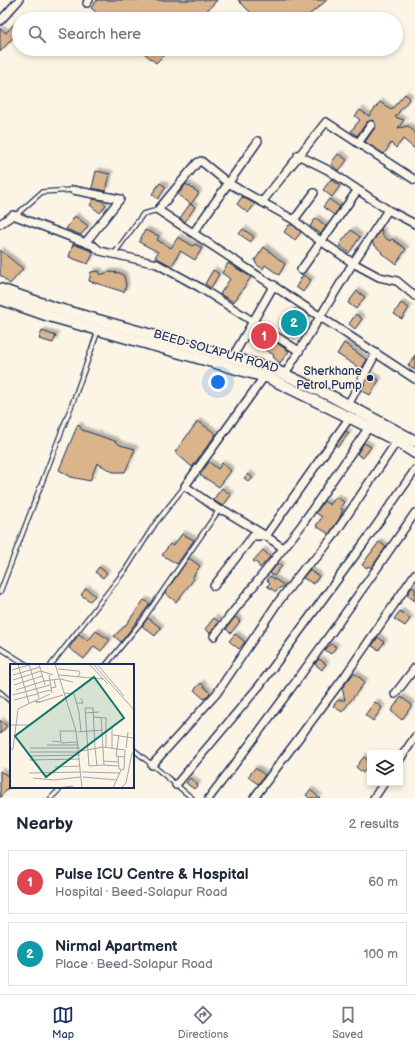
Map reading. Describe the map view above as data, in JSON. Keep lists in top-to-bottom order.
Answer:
{
  "streets": {
    "main road": ["BEED-SOLAPUR ROAD"]
  },
  "places": ["Sherkhane Petrol Pump"],
  "page": {
    "search": "Search here",
    "pins": ["2", "1"],
    "heading": ["Nearby", "2 results"],
    "list": [
      {
        "mark": "1",
        "name": "Pulse ICU Centre & Hospital",
        "note": "Hospital · Beed-Solapur Road",
        "value": "60 m"
      },
      {
        "mark": "2",
        "name": "Nirmal Apartment",
        "note": "Place · Beed-Solapur Road",
        "value": "100 m"
      }
    ],
    "nav": ["Map", "Directions", "Saved"]
  }
}
